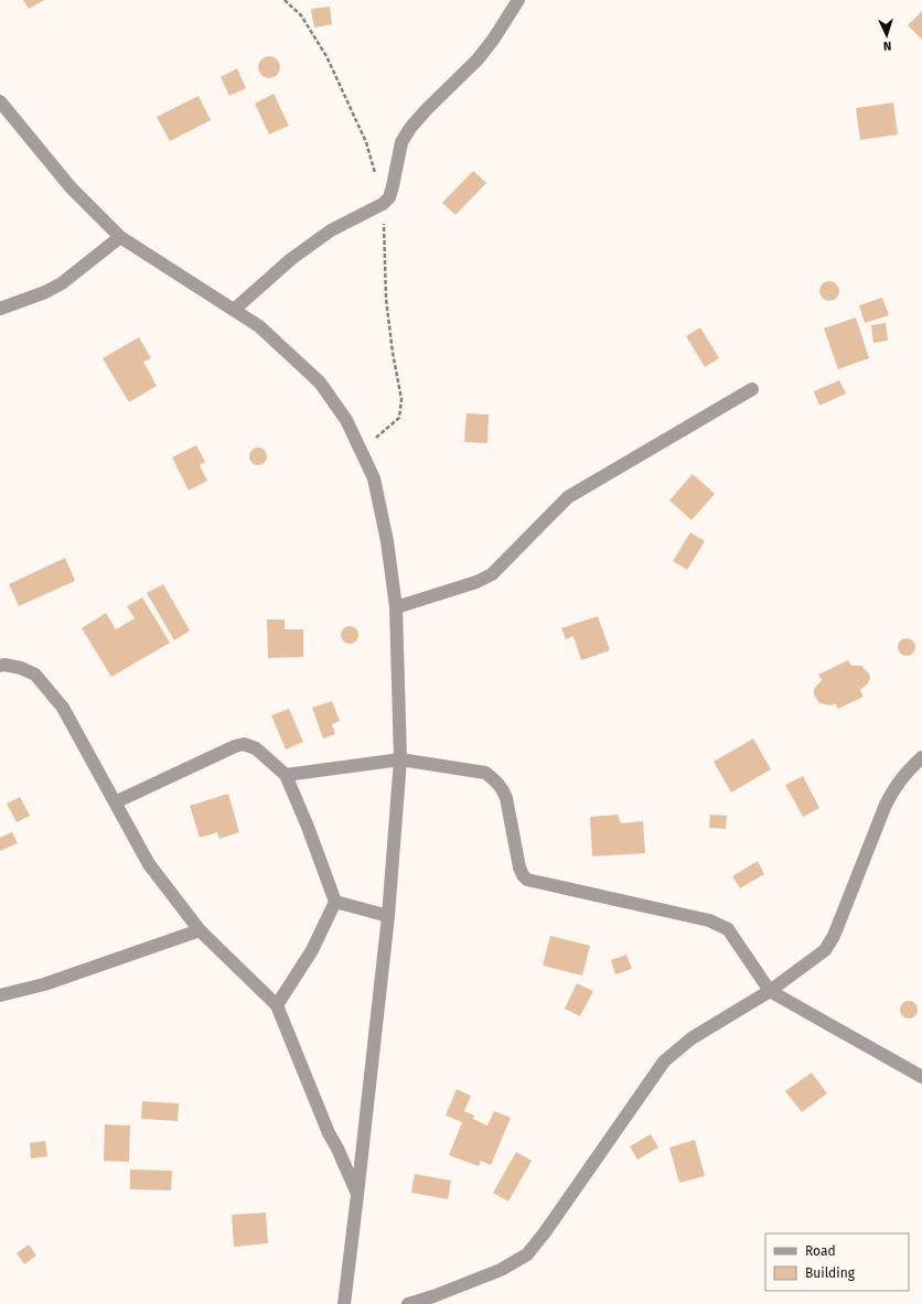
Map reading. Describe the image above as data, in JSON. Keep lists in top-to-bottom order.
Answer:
{
  "legend": ["Road", "Building"],
  "north": "bottom"
}
